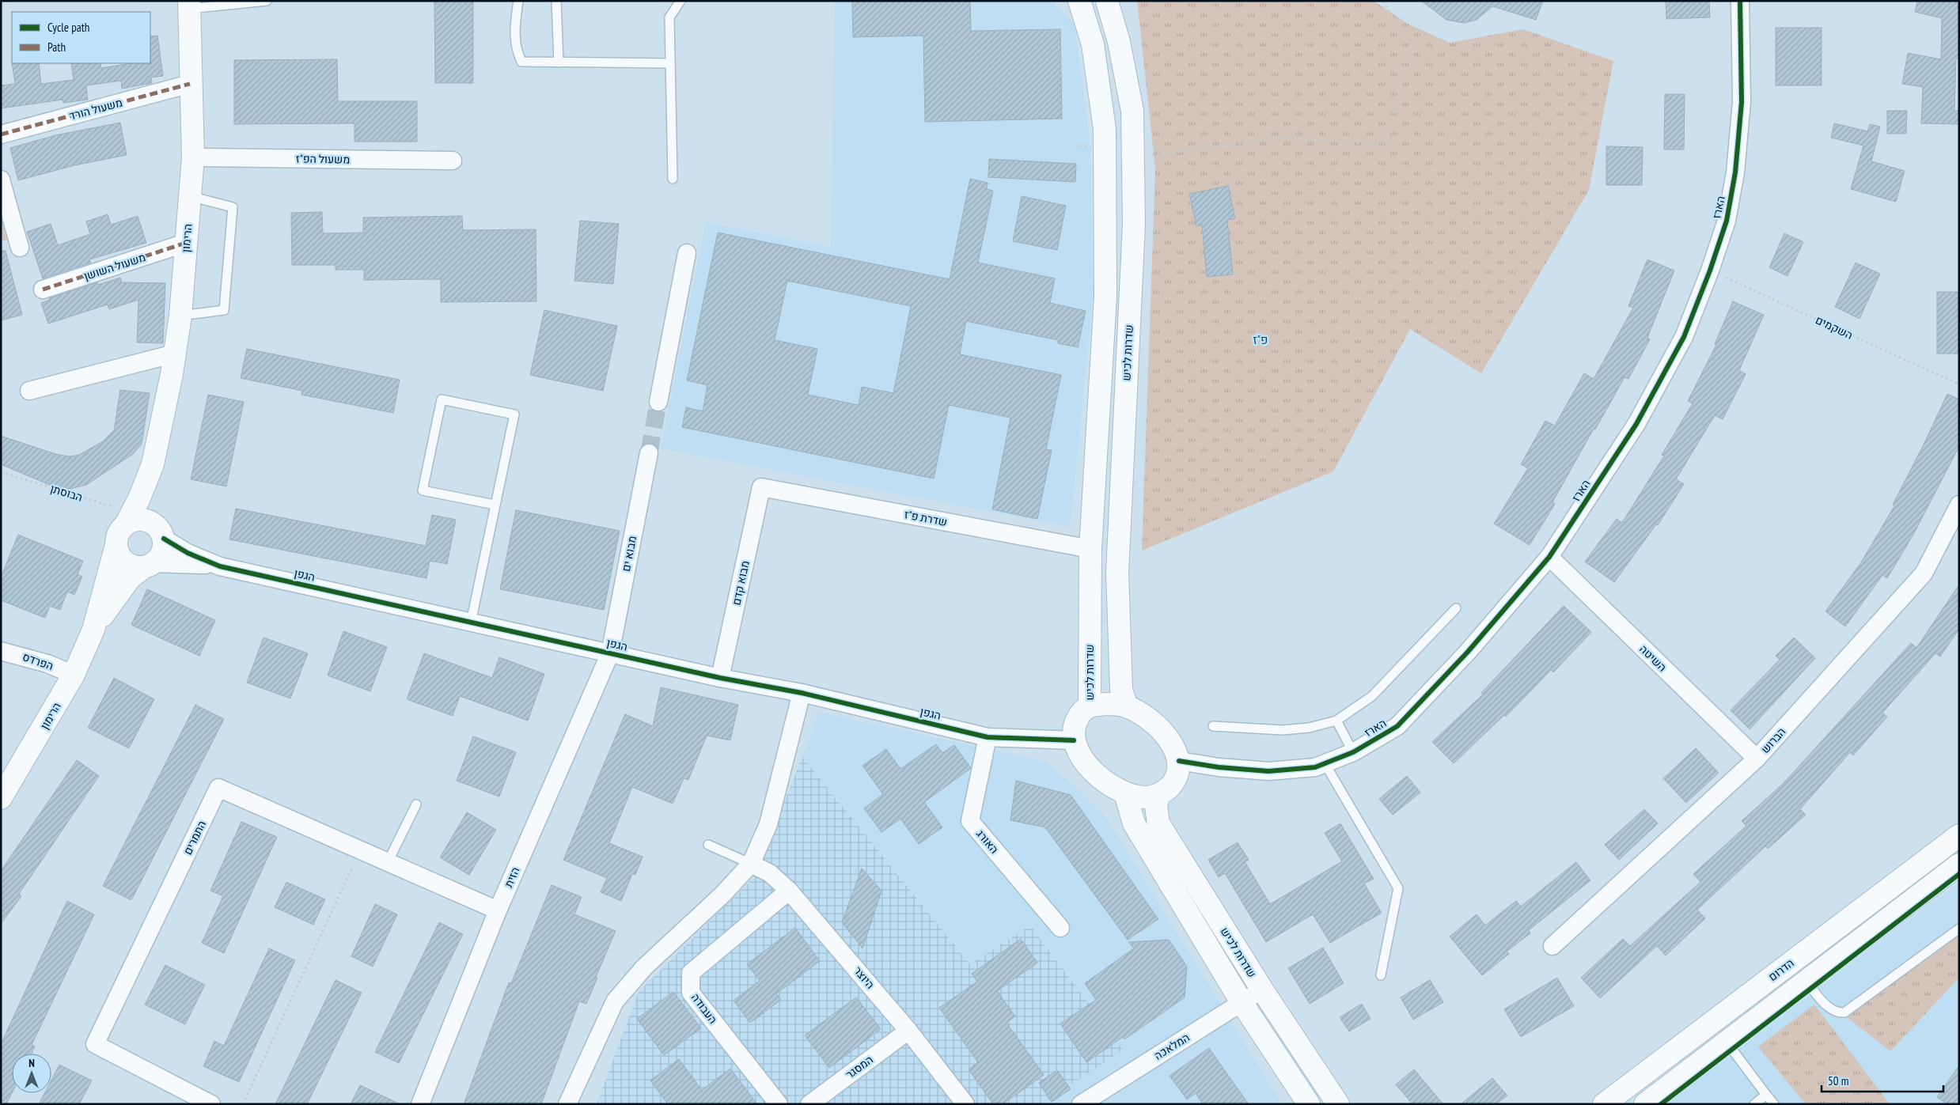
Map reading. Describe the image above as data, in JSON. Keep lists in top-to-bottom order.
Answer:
{
  "streets": {
    "main road": ["הרימון", "שדרות לכיש", "הדרום"],
    "street": [
      "משעול הורד",
      "משעול הפ\"ז",
      "הארז",
      "משעול השושן",
      "שדרת פ\"ז",
      "מבוא ים",
      "הגפן",
      "מבוא קדם",
      "השיטה",
      "הפרדס",
      "הברוש",
      "התמרים",
      "האורג",
      "הזית",
      "היוצר",
      "העבודה",
      "המלאכה",
      "המסגר"
    ],
    "path": ["השקמים", "הבוסתן"]
  },
  "crossings": [
    ["משעול הורד", "הרימון"],
    ["משעול הפ\"ז", "הרימון"],
    ["הארז", "השקמים"],
    ["הארז", "שדרות לכיש"],
    ["הארז", "הגפן"],
    ["הארז", "השיטה"],
    ["הרימון", "משעול השושן"],
    ["הרימון", "הבוסתן"],
    ["הרימון", "הגפן"],
    ["הרימון", "הפרדס"],
    ["שדרות לכיש", "שדרת פ\"ז"],
    ["שדרות לכיש", "הגפן"],
    ["שדרות לכיש", "המלאכה"],
    ["הבוסתן", "הגפן"],
    ["שדרת פ\"ז", "מבוא קדם"],
    ["מבוא ים", "הגפן"],
    ["מבוא ים", "הזית"],
    ["הגפן", "מבוא קדם"],
    ["הגפן", "האורג"],
    ["הגפן", "הזית"],
    ["השיטה", "הברוש"],
    ["התמרים", "הזית"],
    ["היוצר", "העבודה"],
    ["היוצר", "המסגר"]
  ],
  "districts": ["פ\"ז"],
  "legend": ["Cycle path", "Path"],
  "scale_bar": "50 m",
  "north": "top"
}
